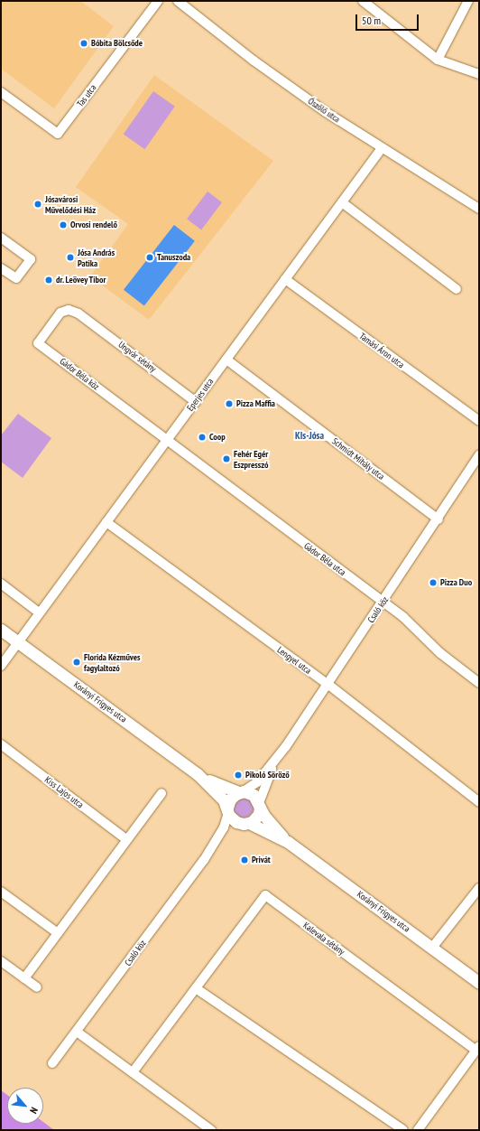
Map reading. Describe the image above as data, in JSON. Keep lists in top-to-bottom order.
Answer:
{
  "streets": {
    "street": [
      "Tas utca",
      "Ószőlő utca",
      "Tamási Áron utca",
      "Ungvár sétány",
      "Gádor Béla köz",
      "Eperjes utca",
      "Schmidt Mihály utca",
      "Gádor Béla utca",
      "Csaló köz",
      "Lengyel utca",
      "Korányi Frigyes utca",
      "Kiss Lajos utca",
      "Kalevala sétány"
    ]
  },
  "crossings": [
    ["Ószőlő utca", "Eperjes utca"],
    ["Tamási Áron utca", "Eperjes utca"],
    ["Ungvár sétány", "Gádor Béla köz"],
    ["Ungvár sétány", "Eperjes utca"],
    ["Gádor Béla köz", "Eperjes utca"],
    ["Gádor Béla köz", "Gádor Béla utca"],
    ["Eperjes utca", "Schmidt Mihály utca"],
    ["Eperjes utca", "Gádor Béla utca"],
    ["Eperjes utca", "Lengyel utca"],
    ["Eperjes utca", "Korányi Frigyes utca"],
    ["Schmidt Mihály utca", "Csaló köz"],
    ["Gádor Béla utca", "Csaló köz"],
    ["Csaló köz", "Lengyel utca"],
    ["Csaló köz", "Korányi Frigyes utca"]
  ],
  "districts": ["KIs-Jósa"],
  "places": [
    "Bóbita Bölcsőde",
    "Jósavárosi Művelődési Ház",
    "Orvosi rendelő",
    "Jósa András Patika",
    "Tanuszoda",
    "dr. Leövey Tibor",
    "Pizza Maffia",
    "Coop",
    "Fehér Egér Eszpresszó",
    "Pizza Duo",
    "Florida Kézműves fagylaltozó",
    "Pikoló Söröző",
    "Privát"
  ],
  "scale_bar": "50 m",
  "north": "bottom right"
}
